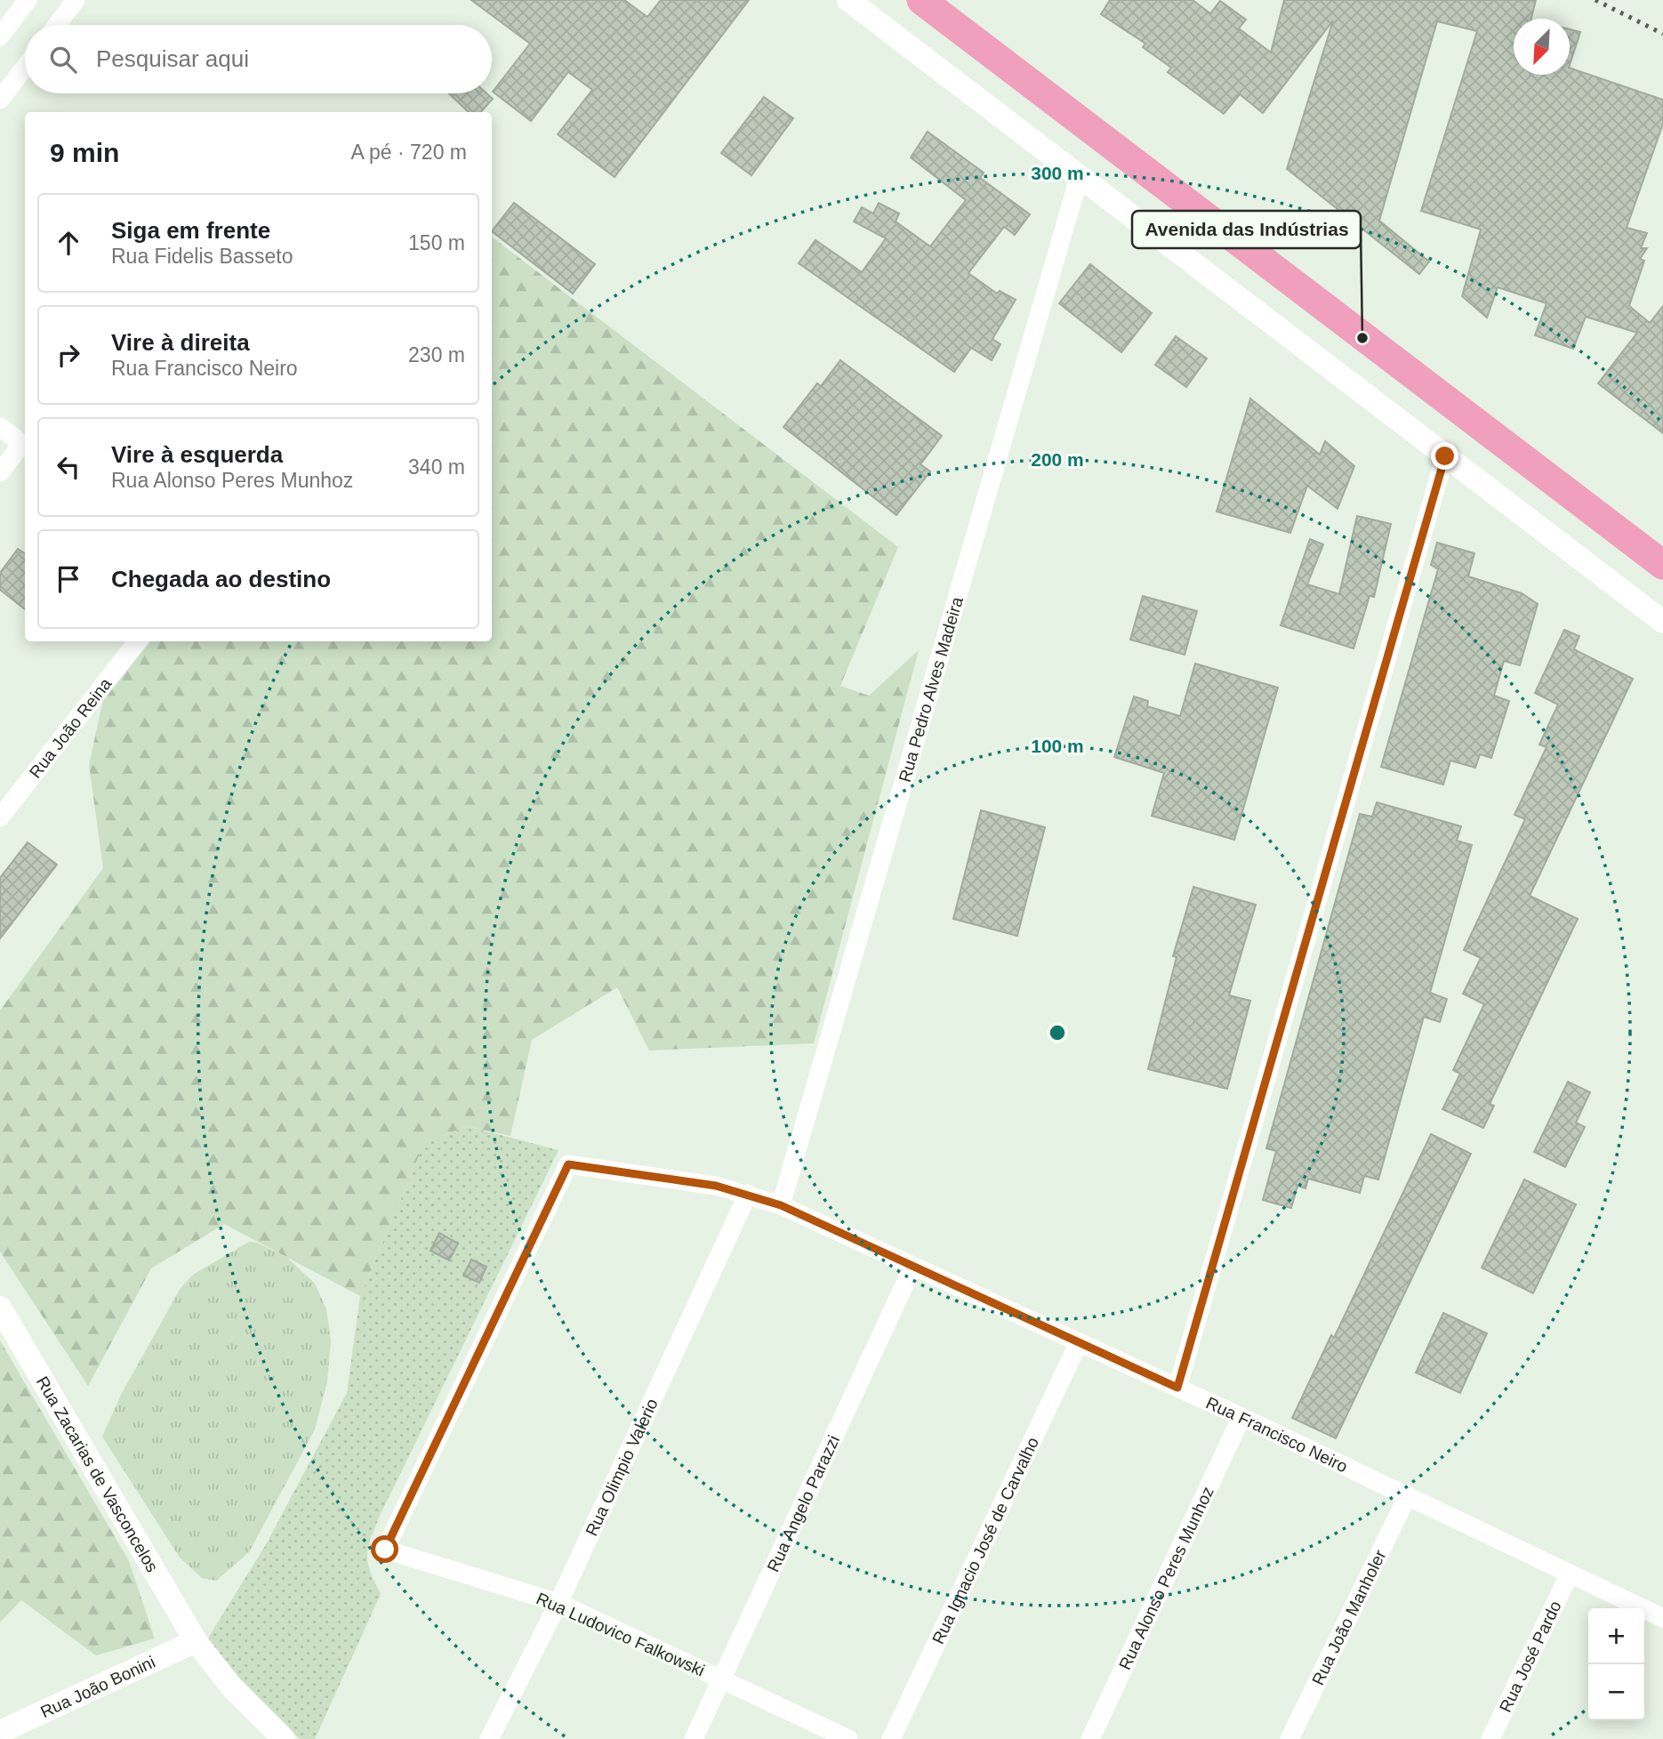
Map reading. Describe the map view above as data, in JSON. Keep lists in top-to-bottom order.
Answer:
{
  "streets": {
    "street": [
      "Rua Pedro Alves Madeira",
      "Rua João Reina",
      "Rua Francisco Neiro",
      "Rua Olimpio Valerio",
      "Rua Zacarias de Vasconcelos",
      "Rua Angelo Parazzi",
      "Rua Ignacio José de Carvalho",
      "Rua Alonso Peres Munhoz",
      "Rua João Manholer",
      "Rua Ludovico Falkowski",
      "Rua José Pardo",
      "Rua João Bonini"
    ]
  },
  "crossings": [
    ["Rua Pedro Alves Madeira", "Rua Francisco Neiro"],
    ["Rua Francisco Neiro", "Rua Olimpio Valerio"],
    ["Rua Francisco Neiro", "Rua Angelo Parazzi"],
    ["Rua Francisco Neiro", "Rua Ignacio José de Carvalho"],
    ["Rua Francisco Neiro", "Rua Alonso Peres Munhoz"],
    ["Rua Francisco Neiro", "Rua João Manholer"],
    ["Rua Francisco Neiro", "Rua Ludovico Falkowski"],
    ["Rua Francisco Neiro", "Rua José Pardo"],
    ["Rua Olimpio Valerio", "Rua Ludovico Falkowski"],
    ["Rua Zacarias de Vasconcelos", "Rua João Bonini"],
    ["Rua Angelo Parazzi", "Rua Ludovico Falkowski"]
  ],
  "places": ["Avenida das Indústrias"],
  "north": "bottom left",
  "page": {
    "search": "Pesquisar aqui",
    "heading": ["9 min", "A pé · 720 m"],
    "list": [
      ["Siga em frente", "Rua Fidelis Basseto", "150 m"],
      ["Vire à direita", "Rua Francisco Neiro", "230 m"],
      ["Vire à esquerda", "Rua Alonso Peres Munhoz", "340 m"],
      "Chegada ao destino"
    ],
    "map_buttons": ["+", "−"]
  },
  "rings": ["300 m", "200 m", "100 m"]
}
